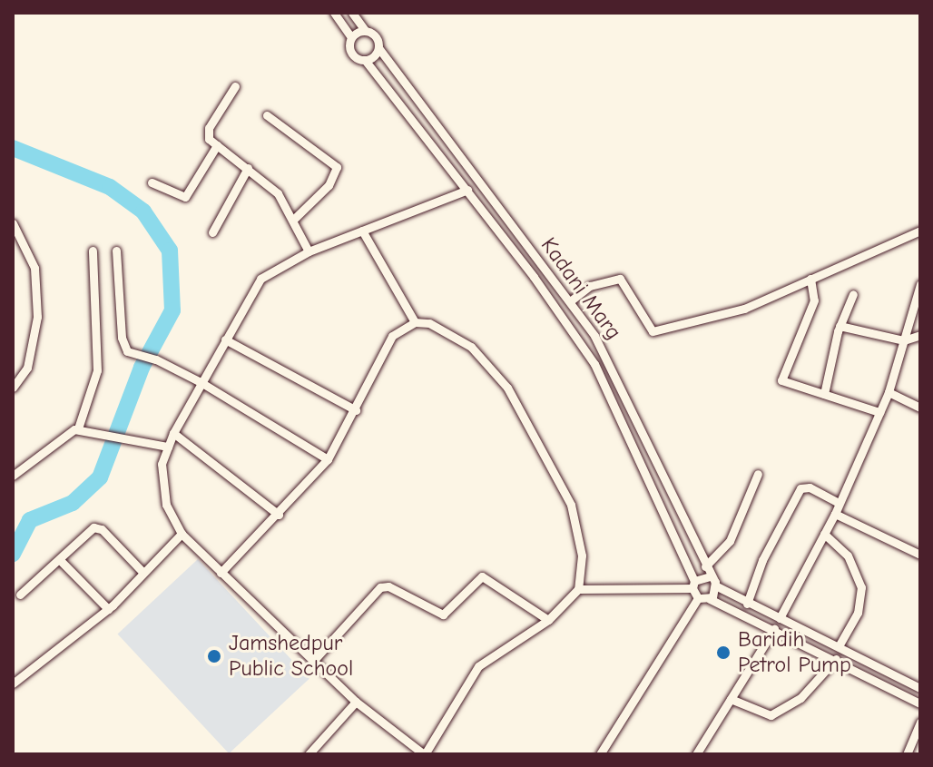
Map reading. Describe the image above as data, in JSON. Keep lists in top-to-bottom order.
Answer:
{
  "streets": {
    "street": ["Kadani Marg"]
  },
  "places": ["Baridih Petrol Pump", "Jamshedpur Public School"]
}
